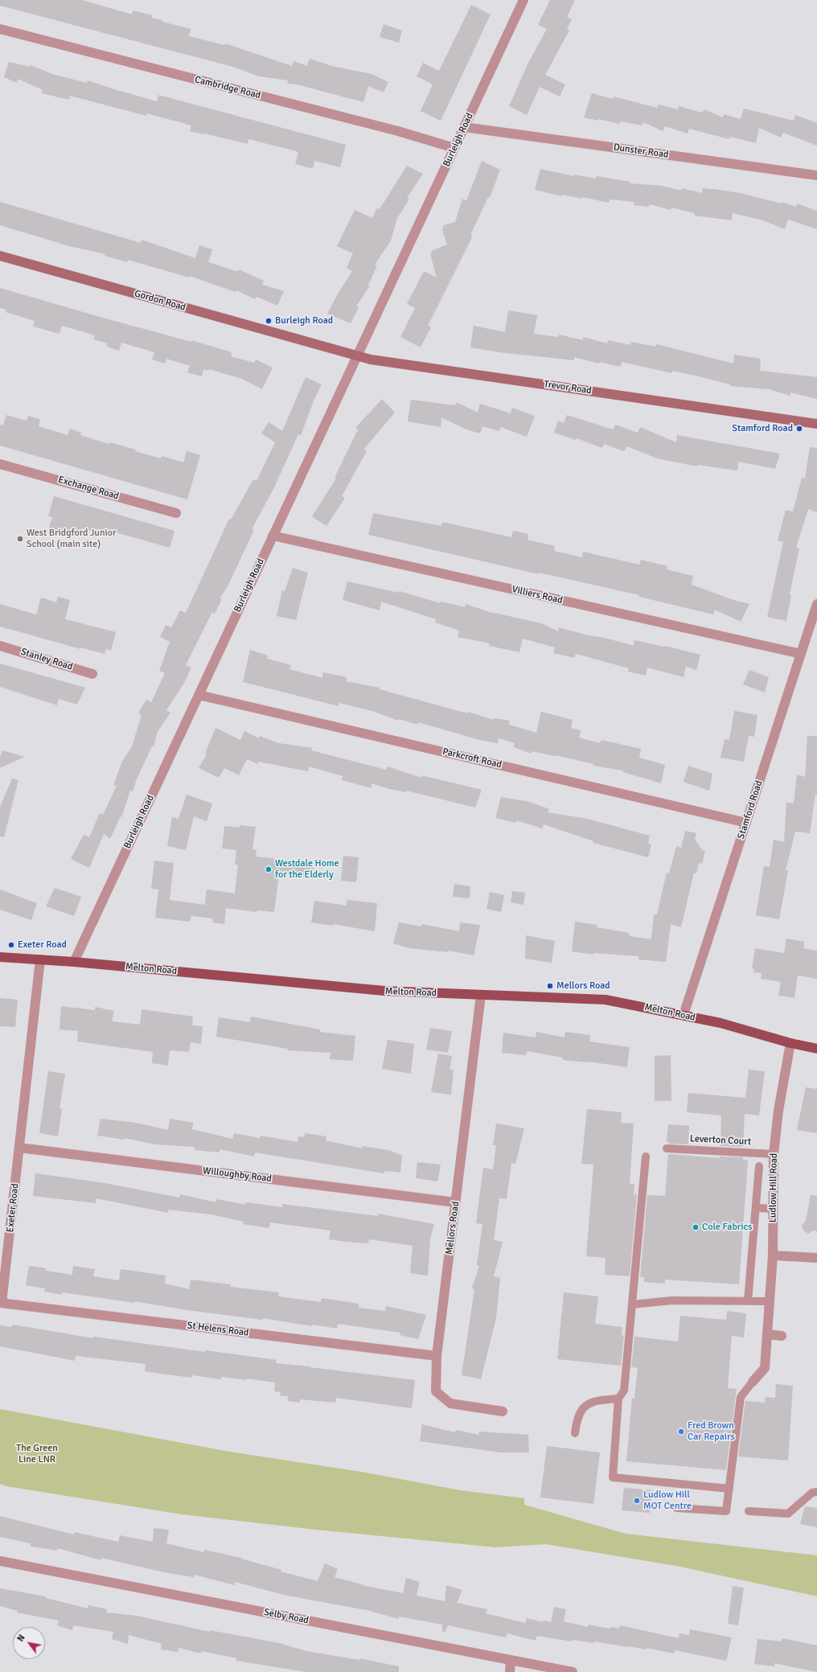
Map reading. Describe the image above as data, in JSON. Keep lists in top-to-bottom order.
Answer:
{
  "streets": {
    "main road": ["Melton Road"],
    "street": [
      "Cambridge Road",
      "Burleigh Road",
      "Dunster Road",
      "Gordon Road",
      "Trevor Road",
      "Exchange Road",
      "Villiers Road",
      "Stanley Road",
      "Parkcroft Road",
      "Stamford Road",
      "Willoughby Road",
      "Ludlow Hill Road",
      "Exeter Road",
      "Mellors Road",
      "St Helens Road",
      "Selby Road"
    ],
    "lane": ["Leverton Court"]
  },
  "crossings": [
    ["Cambridge Road", "Burleigh Road"],
    ["Burleigh Road", "Dunster Road"],
    ["Burleigh Road", "Trevor Road"],
    ["Burleigh Road", "Villiers Road"],
    ["Burleigh Road", "Parkcroft Road"],
    ["Burleigh Road", "Melton Road"],
    ["Gordon Road", "Trevor Road"],
    ["Villiers Road", "Stamford Road"],
    ["Parkcroft Road", "Stamford Road"],
    ["Stamford Road", "Melton Road"],
    ["Melton Road", "Ludlow Hill Road"],
    ["Melton Road", "Exeter Road"],
    ["Melton Road", "Mellors Road"],
    ["Leverton Court", "Ludlow Hill Road"],
    ["Willoughby Road", "Exeter Road"],
    ["Willoughby Road", "Mellors Road"],
    ["Exeter Road", "St Helens Road"],
    ["Mellors Road", "St Helens Road"]
  ],
  "parks": ["The Green Line LNR"],
  "places": [
    "Burleigh Road",
    "Stamford Road",
    "West Bridgford Junior School (main site)",
    "Westdale Home for the Elderly",
    "Exeter Road",
    "Mellors Road",
    "Cole Fabrics",
    "Fred Brown Car Repairs",
    "Ludlow Hill MOT Centre"
  ],
  "north": "top left"
}
